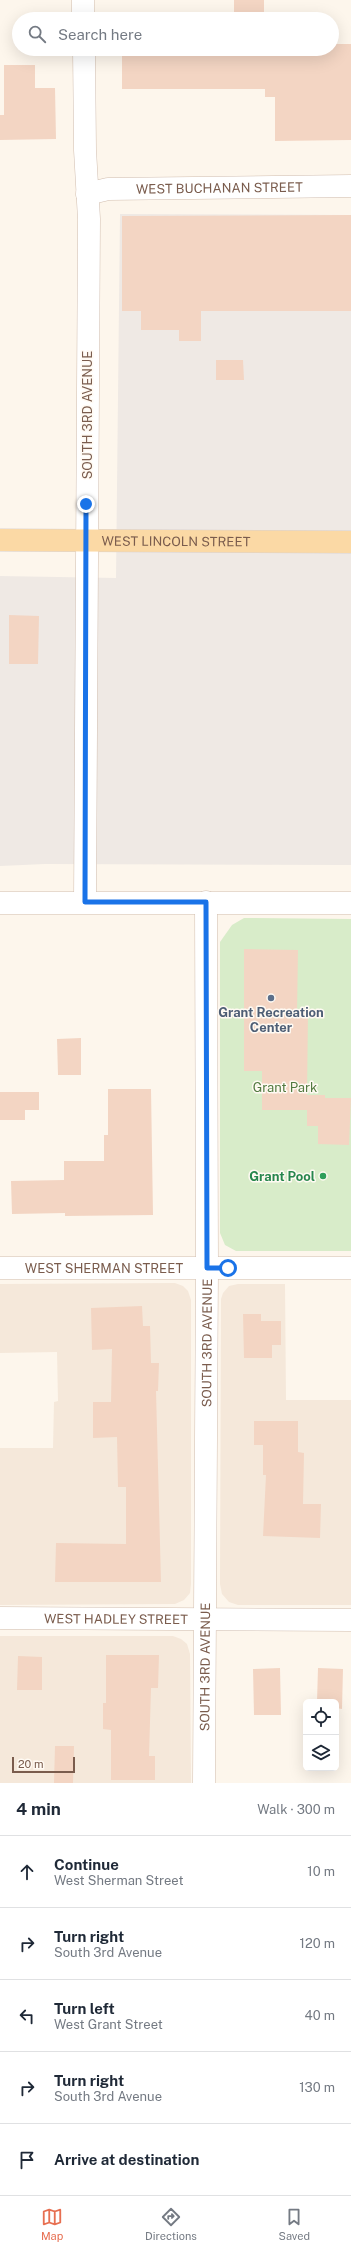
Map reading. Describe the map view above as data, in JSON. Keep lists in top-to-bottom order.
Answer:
{
  "streets": {
    "main road": ["WEST LINCOLN STREET"],
    "street": [
      "WEST BUCHANAN STREET",
      "SOUTH 3RD AVENUE",
      "WEST SHERMAN STREET",
      "WEST HADLEY STREET"
    ]
  },
  "crossings": [
    ["WEST BUCHANAN STREET", "SOUTH 3RD AVENUE"],
    ["SOUTH 3RD AVENUE", "WEST LINCOLN STREET"],
    ["SOUTH 3RD AVENUE", "WEST SHERMAN STREET"],
    ["SOUTH 3RD AVENUE", "WEST HADLEY STREET"]
  ],
  "parks": ["Grant Park"],
  "places": ["Grant Recreation Center", "Grant Pool"],
  "scale_bar": "20 m",
  "page": {
    "search": "Search here",
    "scale": "20 m",
    "heading": ["4 min", "Walk · 300 m"],
    "list": [
      ["Continue", "West Sherman Street", "10 m"],
      ["Turn right", "South 3rd Avenue", "120 m"],
      ["Turn left", "West Grant Street", "40 m"],
      ["Turn right", "South 3rd Avenue", "130 m"],
      "Arrive at destination"
    ],
    "nav": ["Map", "Directions", "Saved"]
  }
}
